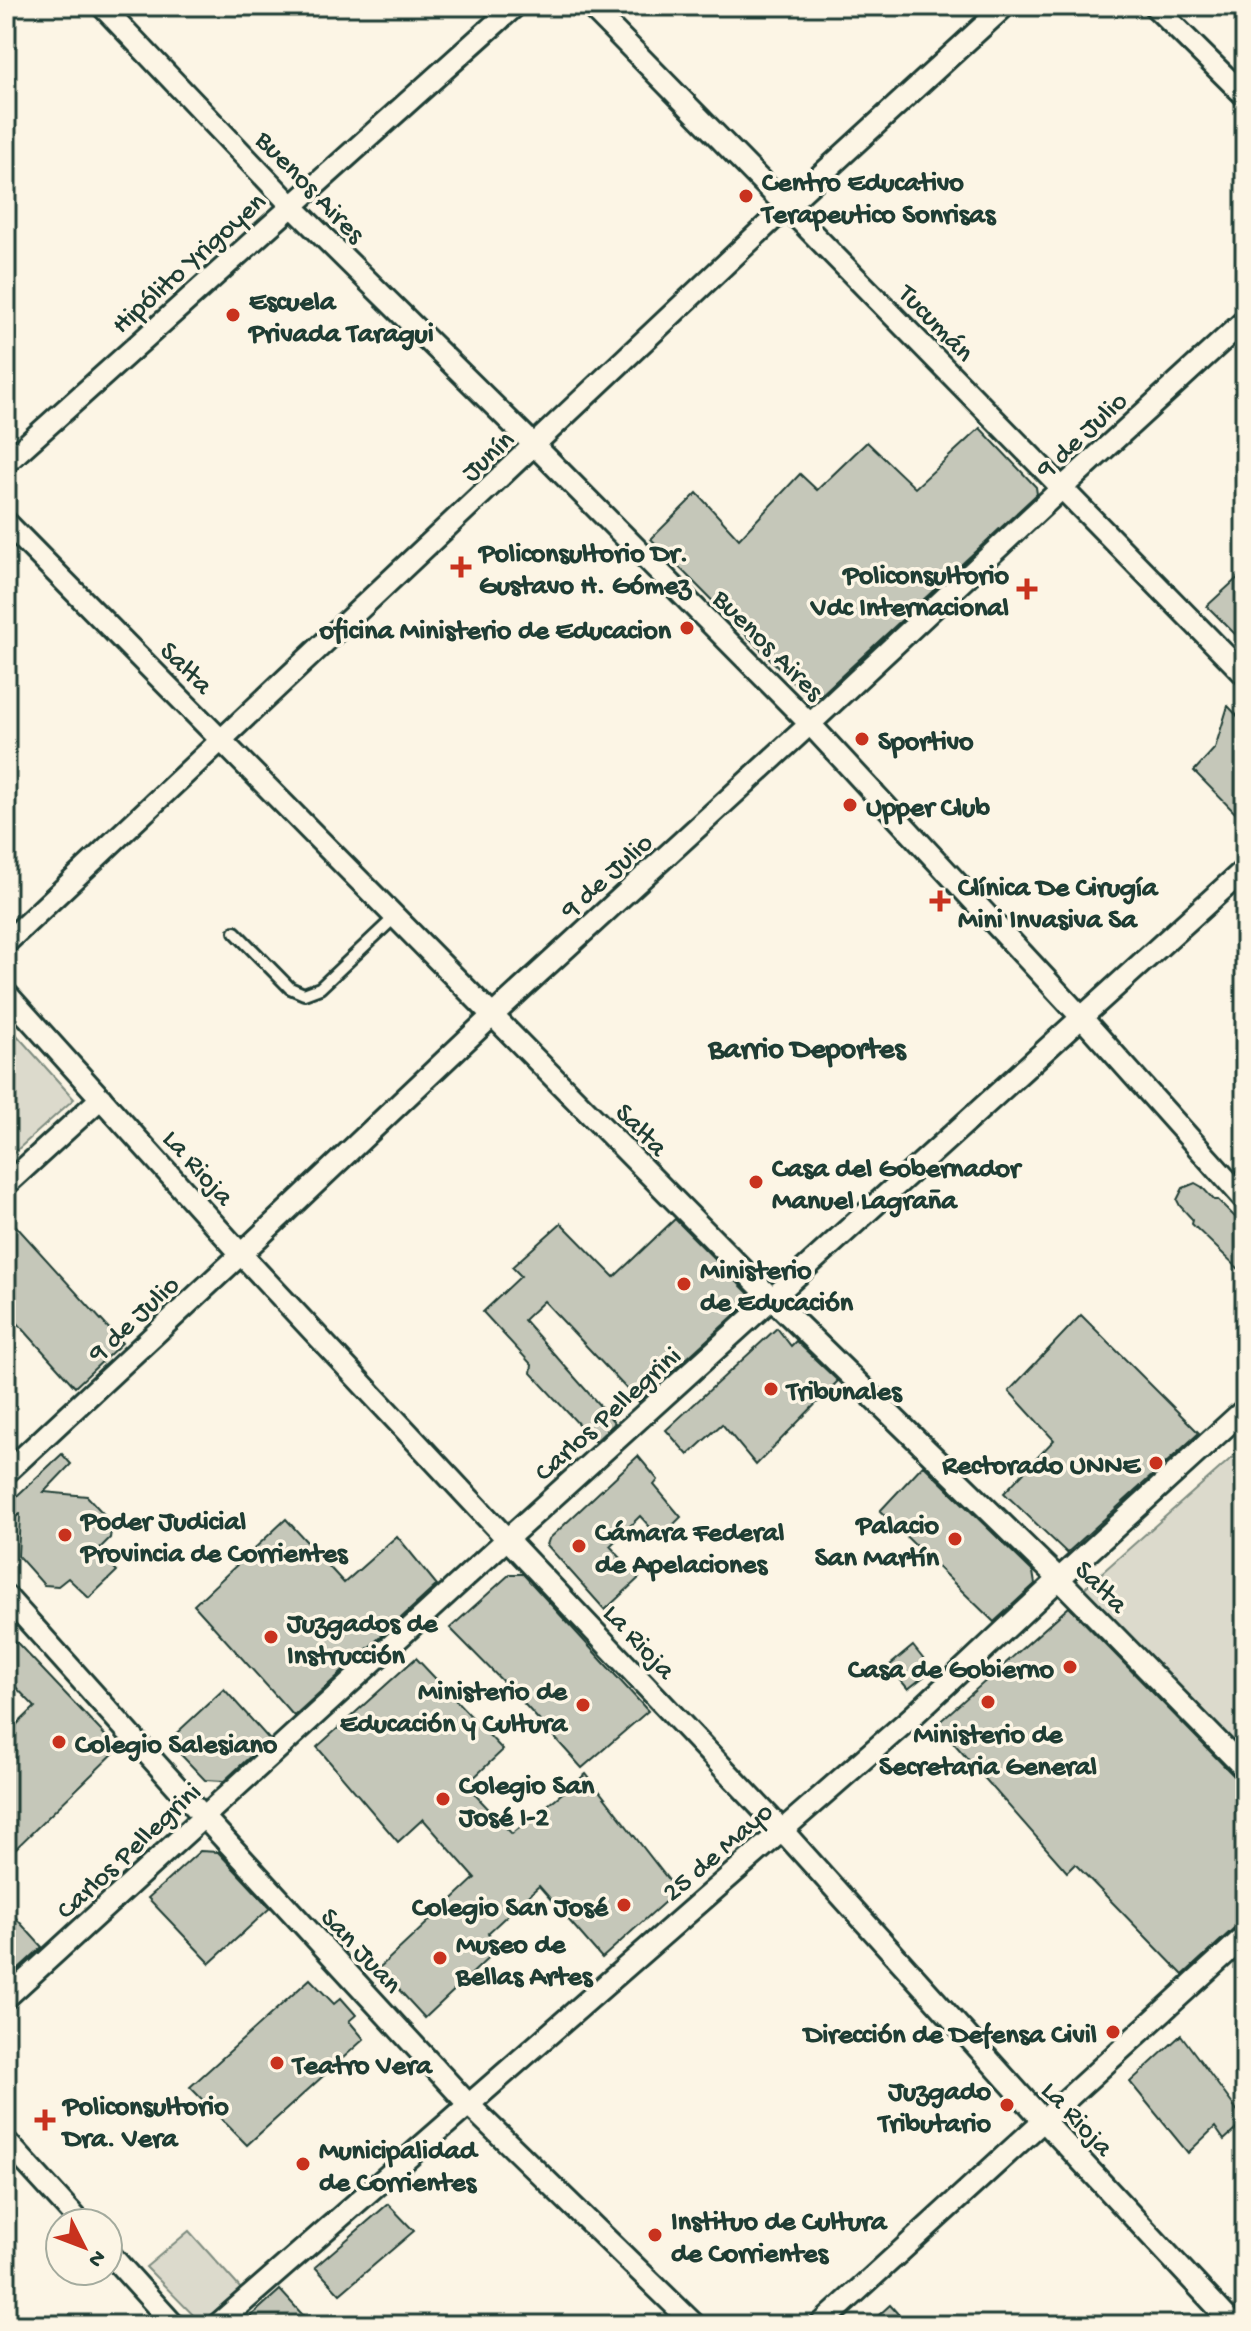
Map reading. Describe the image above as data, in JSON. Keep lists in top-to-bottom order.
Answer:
{
  "streets": {
    "street": [
      "Buenos Aires",
      "Hipólito Yrigoyen",
      "Tucumán",
      "9 de Julio",
      "Junín",
      "Salta",
      "La Rioja",
      "Carlos Pellegrini",
      "25 de Mayo",
      "San Juan"
    ]
  },
  "crossings": [
    ["Buenos Aires", "Hipólito Yrigoyen"],
    ["Buenos Aires", "9 de Julio"],
    ["Buenos Aires", "Junín"],
    ["Buenos Aires", "Carlos Pellegrini"],
    ["Tucumán", "9 de Julio"],
    ["Tucumán", "Junín"],
    ["9 de Julio", "Salta"],
    ["9 de Julio", "La Rioja"],
    ["Junín", "Salta"],
    ["Salta", "Carlos Pellegrini"],
    ["Salta", "25 de Mayo"],
    ["La Rioja", "Carlos Pellegrini"],
    ["La Rioja", "25 de Mayo"],
    ["Carlos Pellegrini", "San Juan"],
    ["25 de Mayo", "San Juan"]
  ],
  "districts": ["Barrio Deportes"],
  "places": {
    "other": [
      "Centro Educativo Terapeutico Sonrisas",
      "Escuela Privada Taragui",
      "oficina Ministerio de Educacion",
      "Sportivo",
      "Upper Club",
      "Casa del Gobernador Manuel Lagraña",
      "Ministerio de Educación",
      "Tribunales",
      "Rectorado UNNE",
      "Poder Judicial Provincia de Corrientes",
      "Palacio San Martín",
      "Cámara Federal de Apelaciones",
      "Juzgados de Instrucción",
      "Casa de Gobierno",
      "Ministerio de Secretaria General",
      "Ministerio de Educación y Cultura",
      "Colegio Salesiano",
      "Colegio San José I-2",
      "Colegio San José",
      "Museo de Bellas Artes",
      "Dirección de Defensa Civil",
      "Teatro Vera",
      "Juzgado Tributario",
      "Municipalidad de Corrientes",
      "Instituo de Cultura de Corrientes"
    ],
    "health": [
      "Policonsultorio Dr. Gustavo H. Gómez",
      "Policonsultorio Vdc Internacional",
      "Clínica De Cirugía Mini Invasiva Sa",
      "Policonsultorio Dra. Vera"
    ]
  },
  "north": "bottom right"
}
